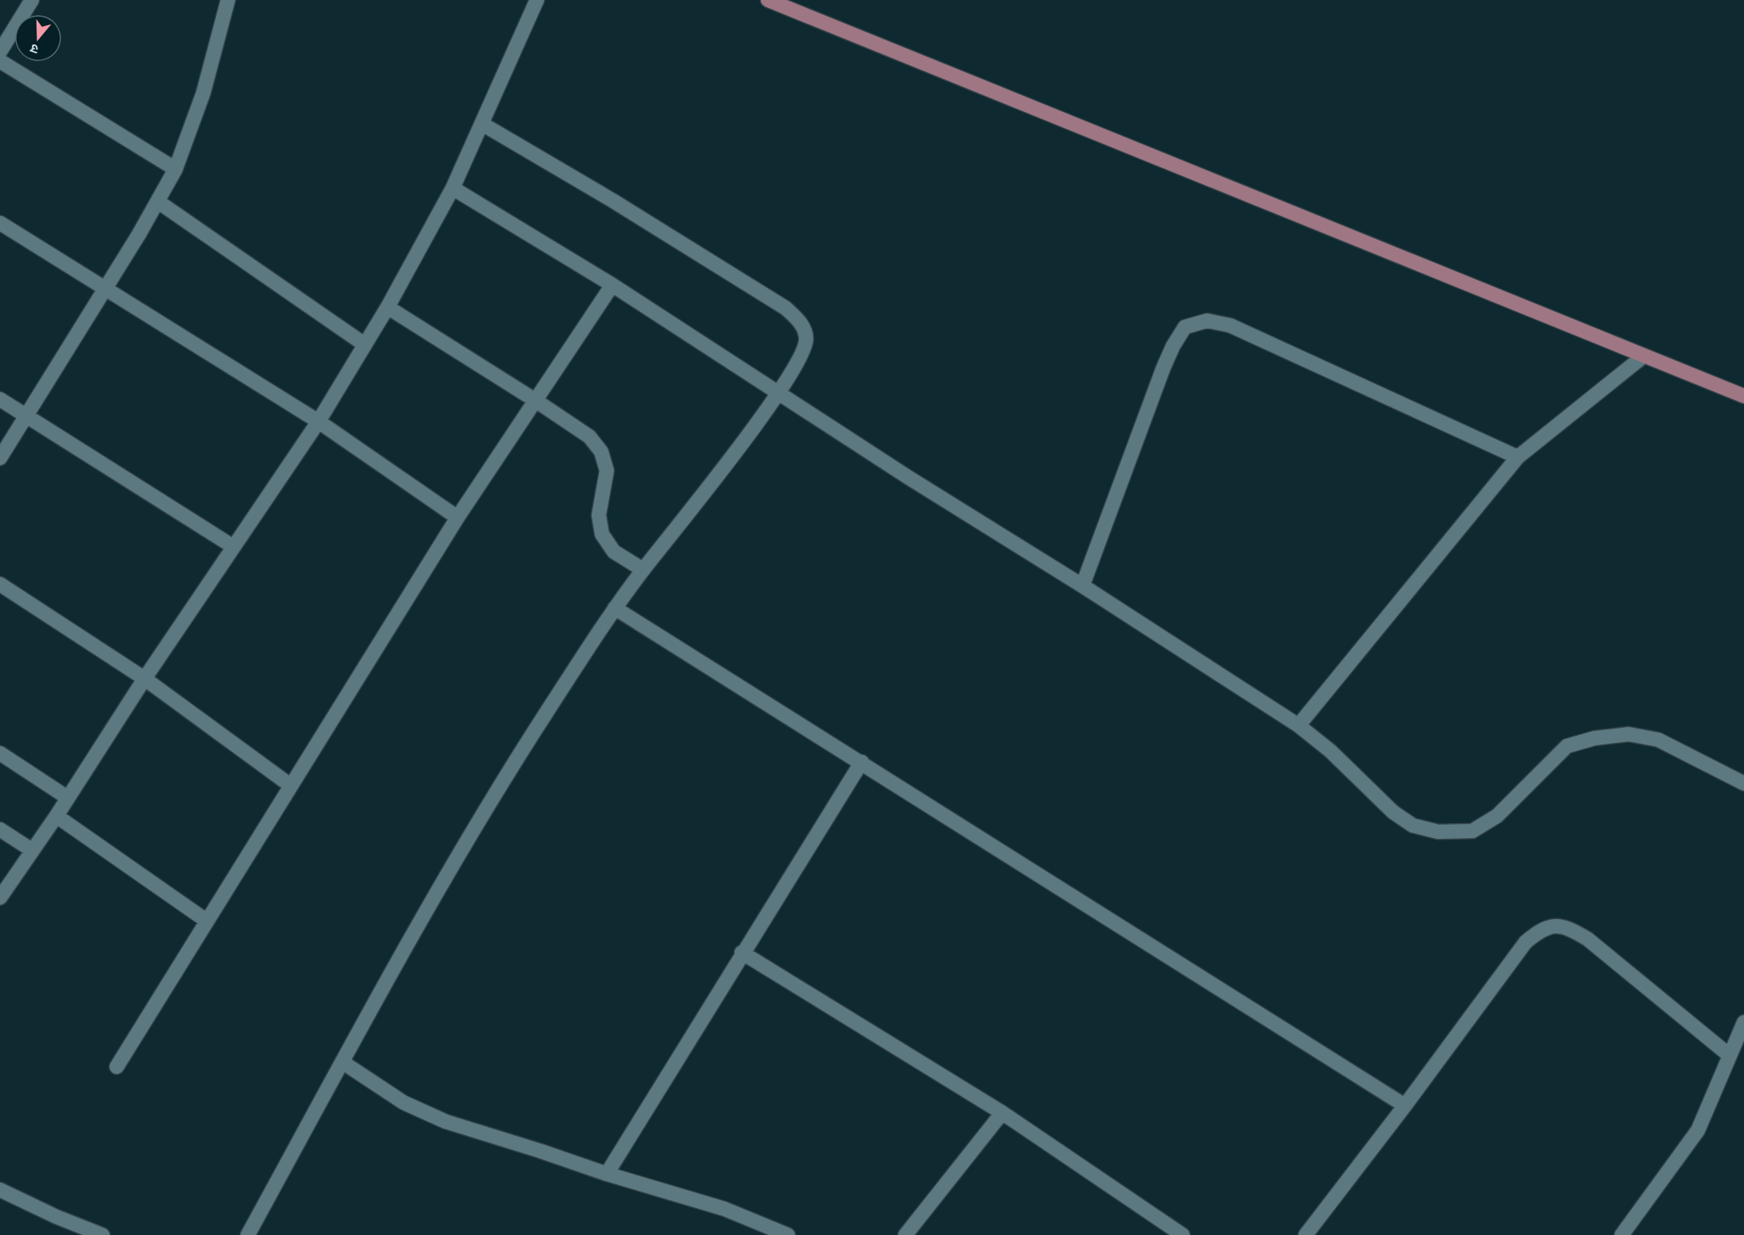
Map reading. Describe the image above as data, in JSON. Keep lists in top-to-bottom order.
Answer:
{
  "north": "bottom"
}
